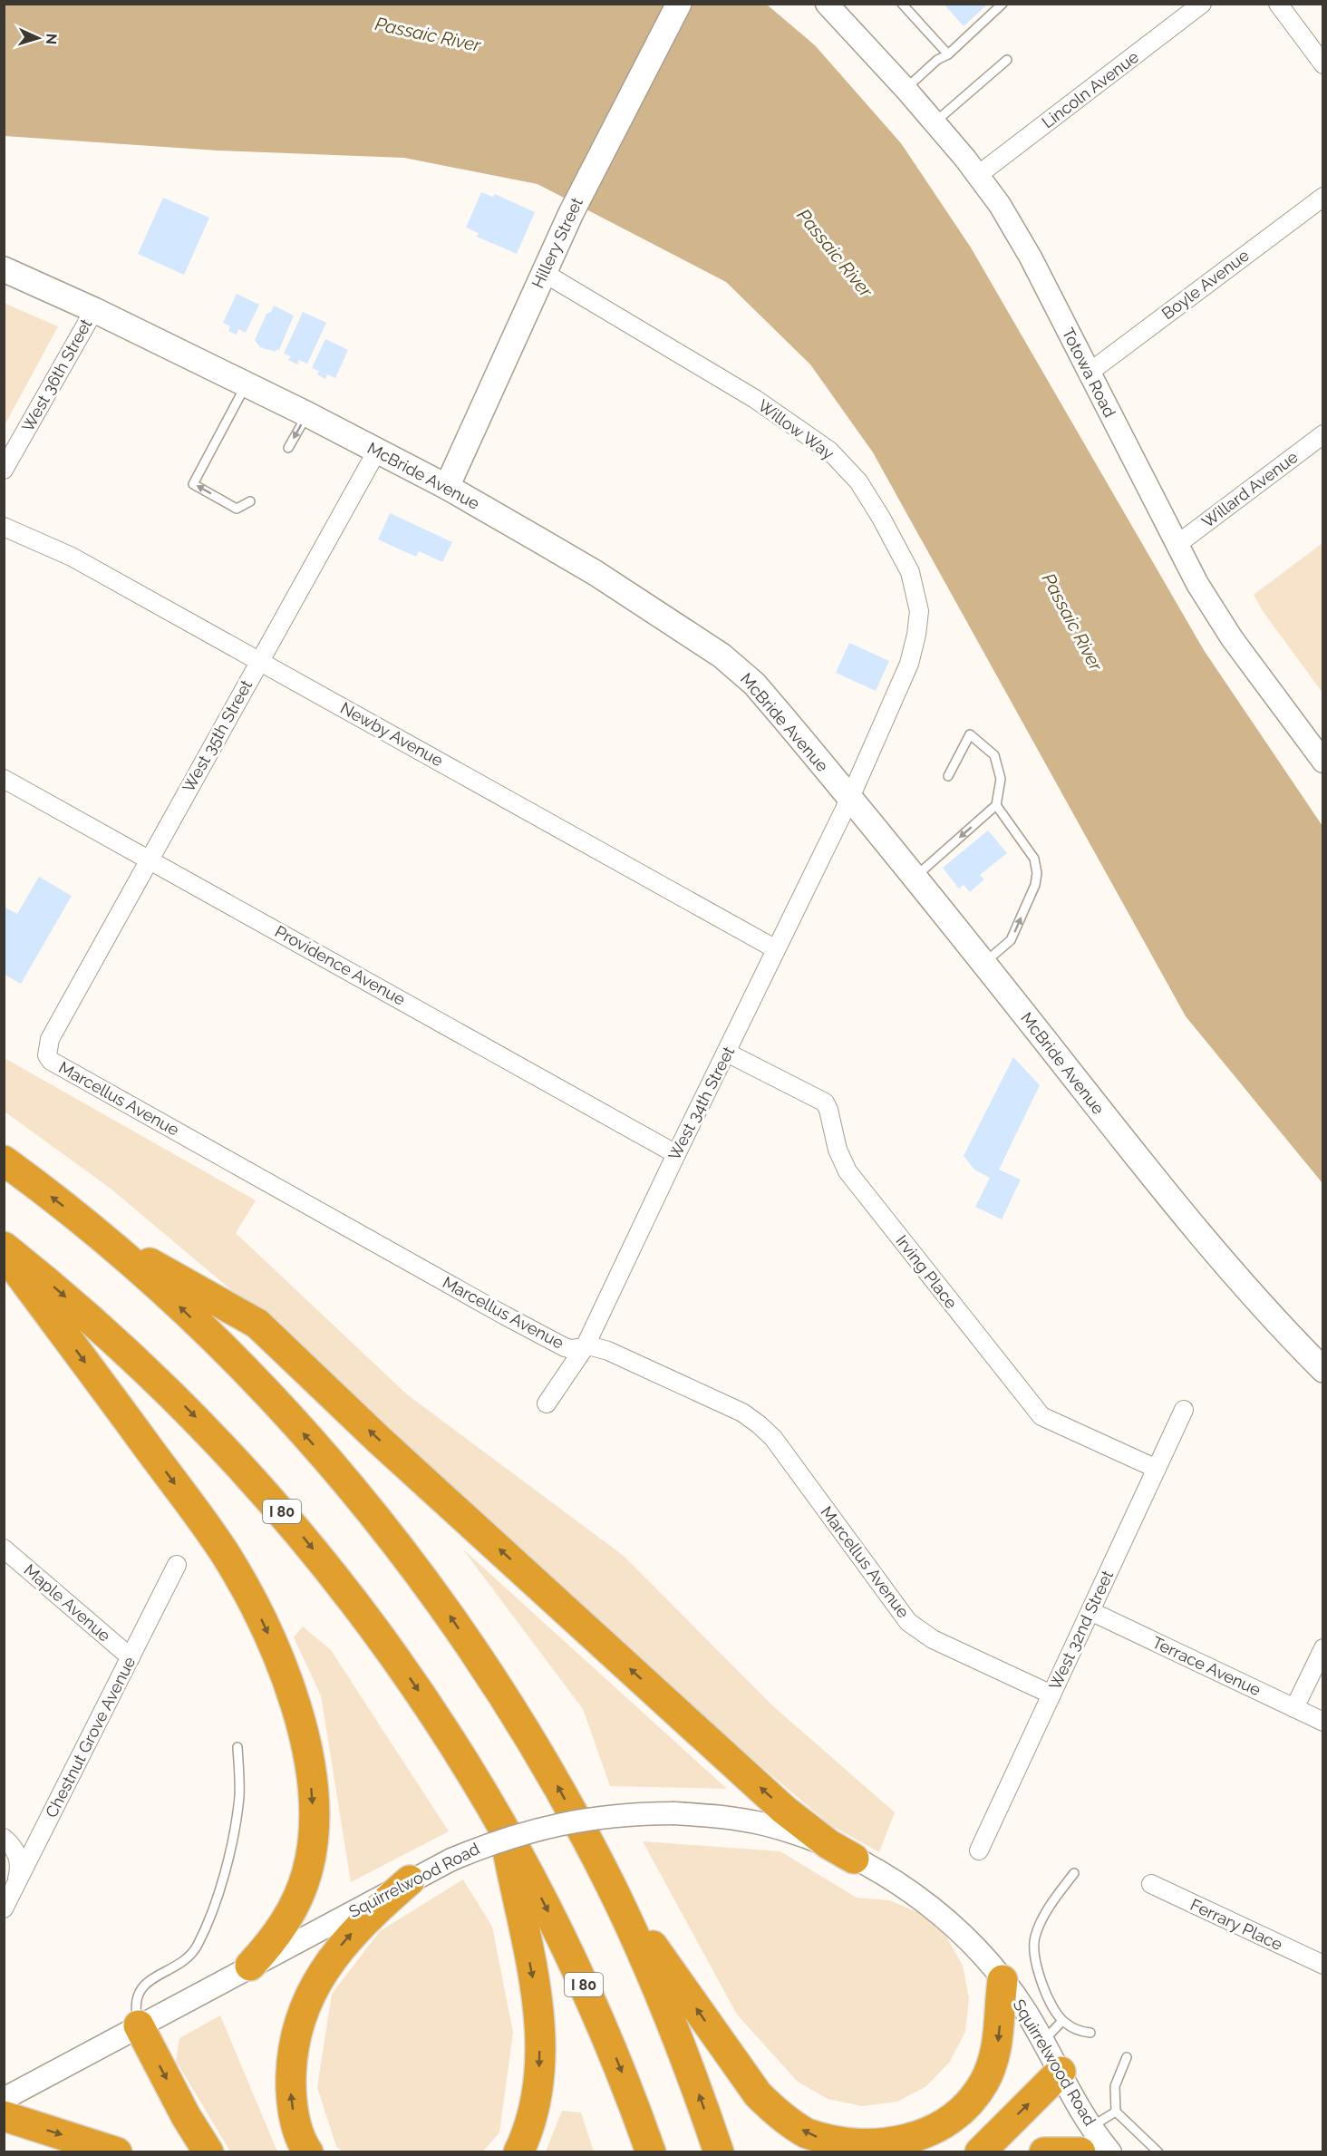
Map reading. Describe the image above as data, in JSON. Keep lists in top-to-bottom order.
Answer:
{
  "streets": {
    "highway": ["I 80"],
    "main road": ["Hillery Street", "McBride Avenue"],
    "street": [
      "Lincoln Avenue",
      "Boyle Avenue",
      "Totowa Road",
      "West 36th Street",
      "Willow Way",
      "Willard Avenue",
      "Newby Avenue",
      "West 35th Street",
      "Providence Avenue",
      "Marcellus Avenue",
      "West 34th Street",
      "Irving Place",
      "Maple Avenue",
      "West 32nd Street",
      "Terrace Avenue",
      "Chestnut Grove Avenue",
      "Squirrelwood Road",
      "Ferrary Place"
    ]
  },
  "crossings": [
    ["Lincoln Avenue", "Totowa Road"],
    ["Hillery Street", "Willow Way"],
    ["Hillery Street", "McBride Avenue"],
    ["Boyle Avenue", "Totowa Road"],
    ["Totowa Road", "Willard Avenue"],
    ["West 36th Street", "McBride Avenue"],
    ["Willow Way", "McBride Avenue"],
    ["Willow Way", "West 34th Street"],
    ["McBride Avenue", "West 35th Street"],
    ["McBride Avenue", "West 34th Street"],
    ["Newby Avenue", "West 35th Street"],
    ["Newby Avenue", "West 34th Street"],
    ["West 35th Street", "Providence Avenue"],
    ["West 35th Street", "Marcellus Avenue"],
    ["Providence Avenue", "West 34th Street"],
    ["Marcellus Avenue", "West 34th Street"],
    ["Marcellus Avenue", "West 32nd Street"],
    ["West 34th Street", "Irving Place"],
    ["Irving Place", "West 32nd Street"],
    ["Maple Avenue", "Chestnut Grove Avenue"],
    ["West 32nd Street", "Terrace Avenue"]
  ],
  "water": ["Passaic River"],
  "north": "right"
}
